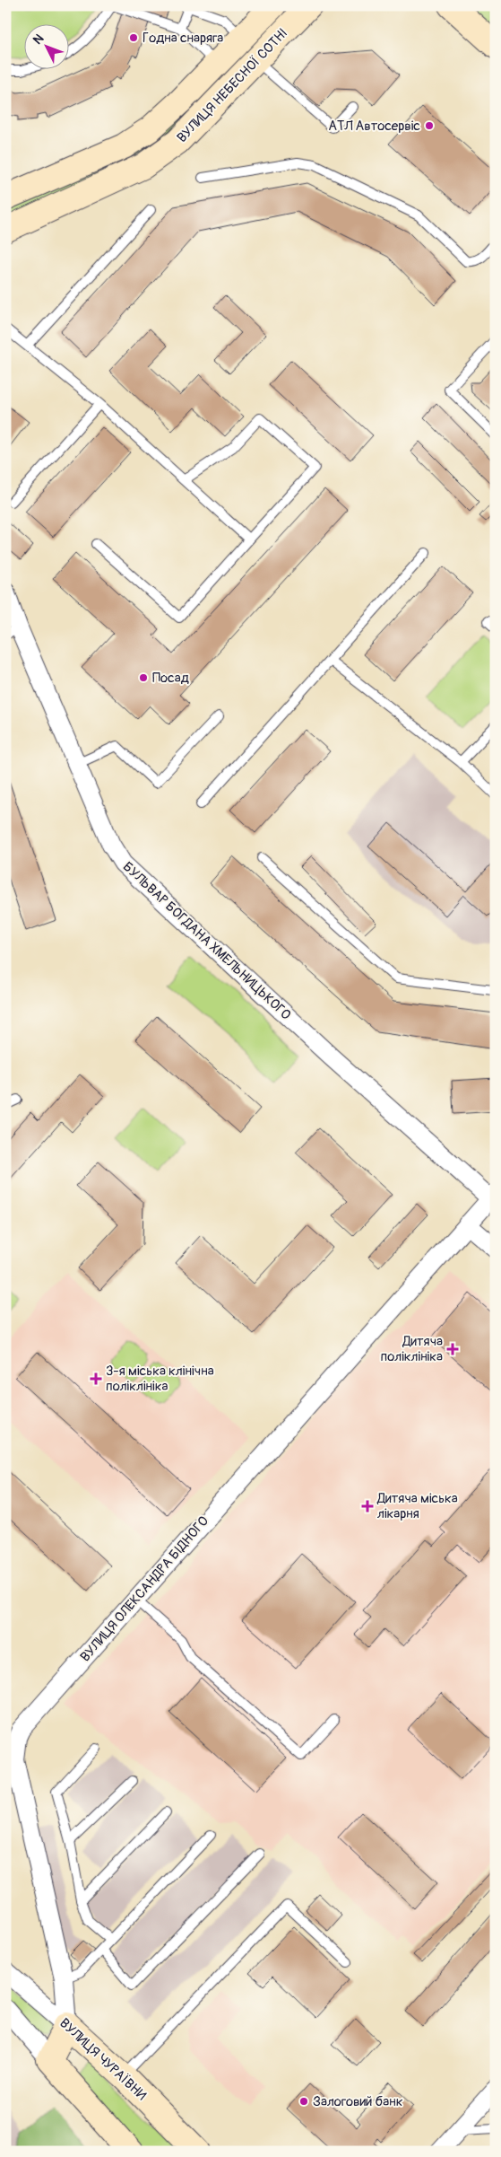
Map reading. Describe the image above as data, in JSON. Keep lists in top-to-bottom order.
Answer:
{
  "streets": {
    "street": [
      "ВУЛИЦЯ НЕБЕСНОЇ СОТНІ",
      "БУЛЬВАР БОГДАНА ХМЕЛЬНИЦЬКОГО",
      "ВУЛИЦЯ ОЛЕКСАНДРА БІДНОГО",
      "ВУЛИЦЯ ЧУРАЇВНИ"
    ]
  },
  "crossings": [
    ["БУЛЬВАР БОГДАНА ХМЕЛЬНИЦЬКОГО", "ВУЛИЦЯ ОЛЕКСАНДРА БІДНОГО"],
    ["ВУЛИЦЯ ОЛЕКСАНДРА БІДНОГО", "ВУЛИЦЯ ЧУРАЇВНИ"]
  ],
  "places": {
    "other": [
      "Годна снаряга",
      "АТЛ Автосервіс",
      "Посад",
      "Залоговий банк"
    ],
    "health": ["Дитяча поліклініка", "3-я міська клінічна поліклініка", "Дитяча міська лікарня"]
  },
  "north": "top left"
}
